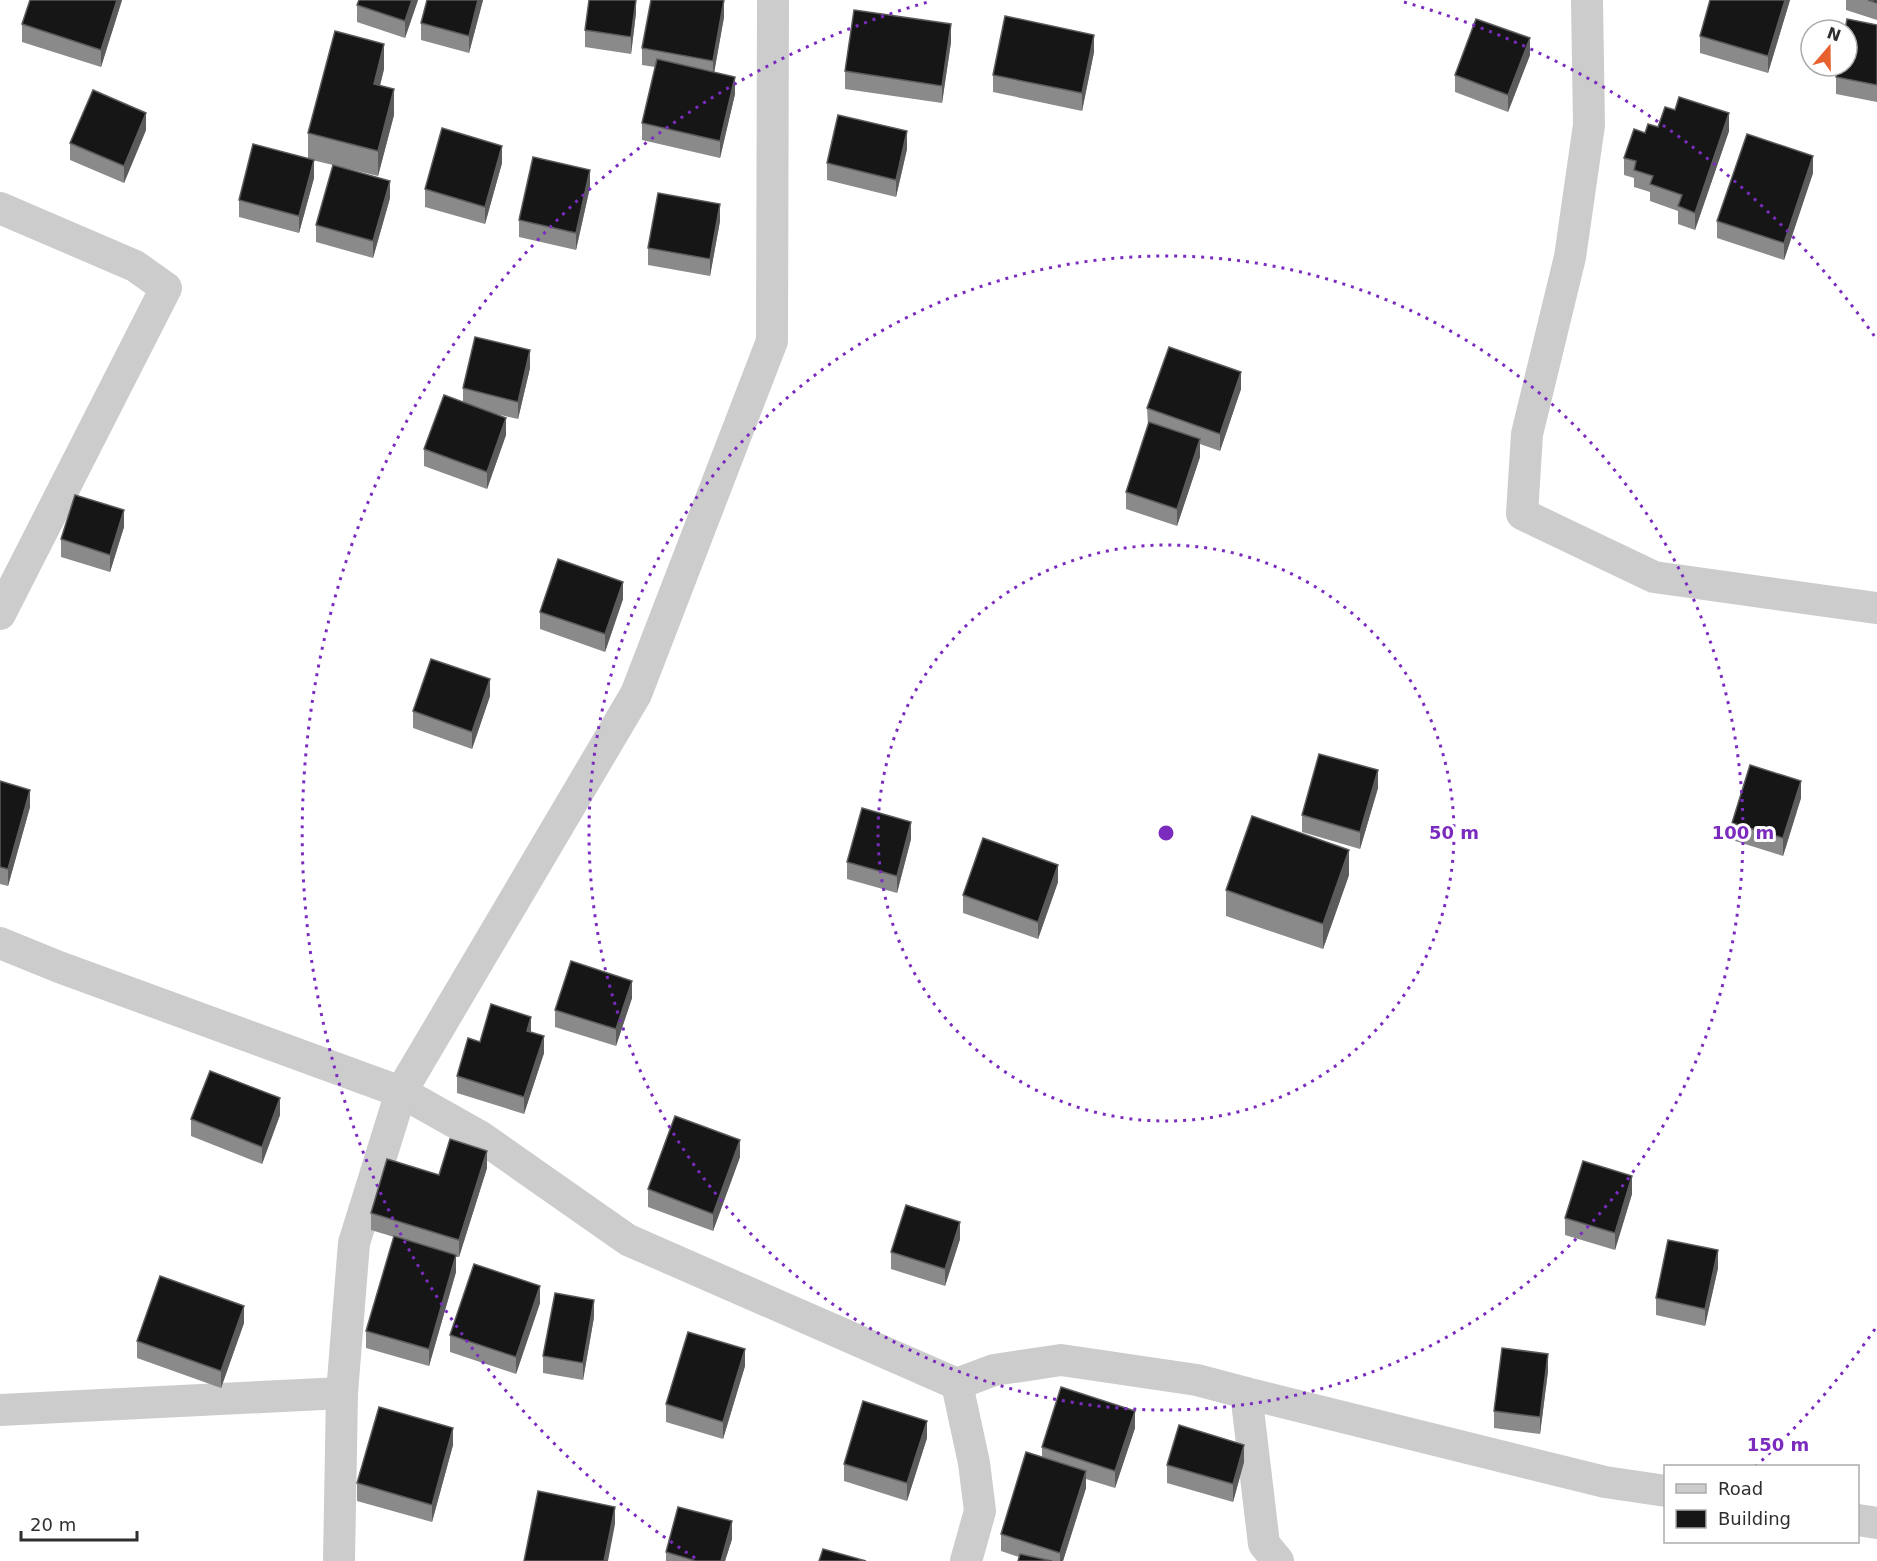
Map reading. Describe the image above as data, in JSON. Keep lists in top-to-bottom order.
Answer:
{
  "legend": ["Road", "Building"],
  "scale_bar": "20 m",
  "north": "top",
  "rings": ["50 m", "100 m", "150 m"]
}
